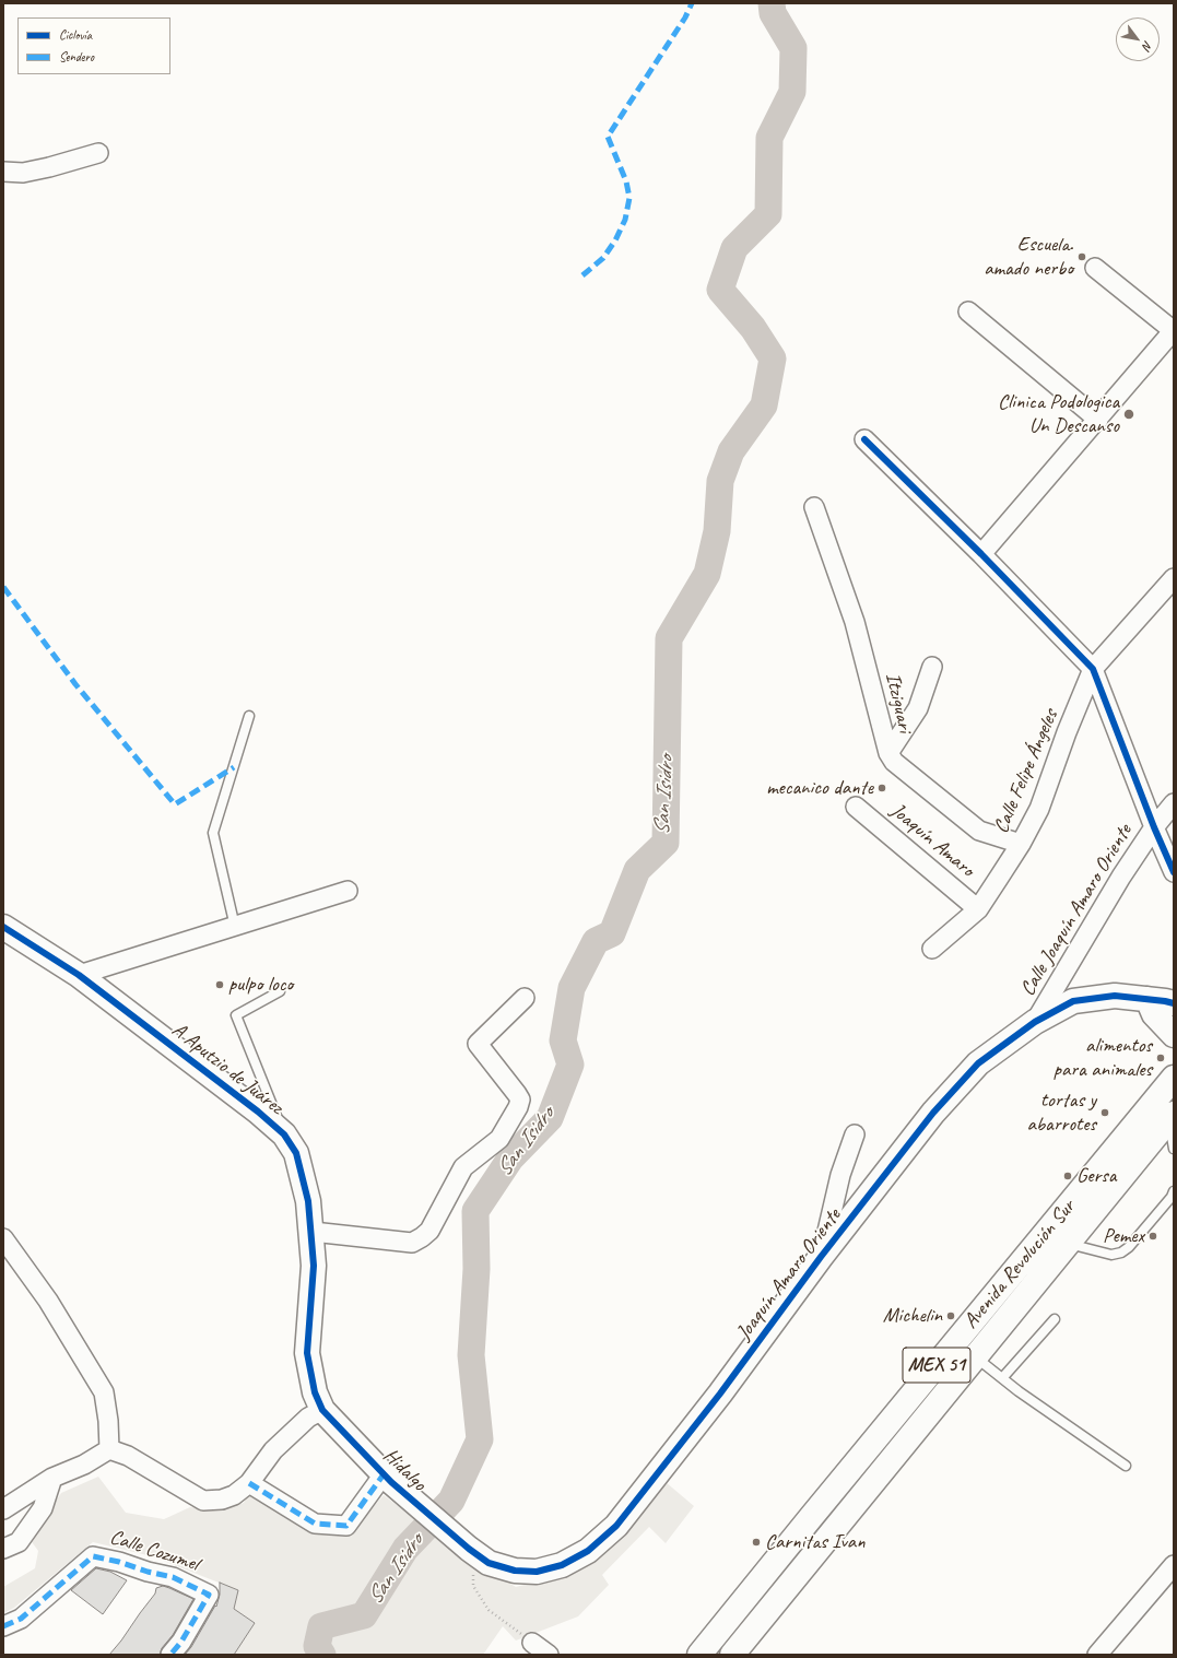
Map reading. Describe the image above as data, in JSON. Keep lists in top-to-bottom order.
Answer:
{
  "streets": {
    "street": [
      "Itziguari",
      "Calle Felipe Ángeles",
      "Joaquín Amaro",
      "Calle Joaquín Amaro Oriente",
      "A Aputzio de Juárez",
      "Avenida Revolución Sur",
      "Joaquín Amaro Oriente",
      "MEX 51",
      "Hidalgo",
      "Calle Cozumel"
    ]
  },
  "crossings": [
    ["Itziguari", "Calle Felipe Ángeles"],
    ["Calle Felipe Ángeles", "Joaquín Amaro"],
    ["Calle Joaquín Amaro Oriente", "Joaquín Amaro Oriente"],
    ["A Aputzio de Juárez", "Hidalgo"],
    ["Joaquín Amaro Oriente", "Hidalgo"]
  ],
  "water": ["San Isidro"],
  "places": [
    "Escuela. amado nerbo",
    "Clinica Podologica Un Descanso",
    "mecanico dante",
    "pulpo loco",
    "alimentos para animales",
    "tortas y abarrotes",
    "Gersa",
    "Pemex",
    "Michelin",
    "Carnitas Ivan"
  ],
  "legend": ["Ciclovía", "Sendero"],
  "north": "bottom right"
}
